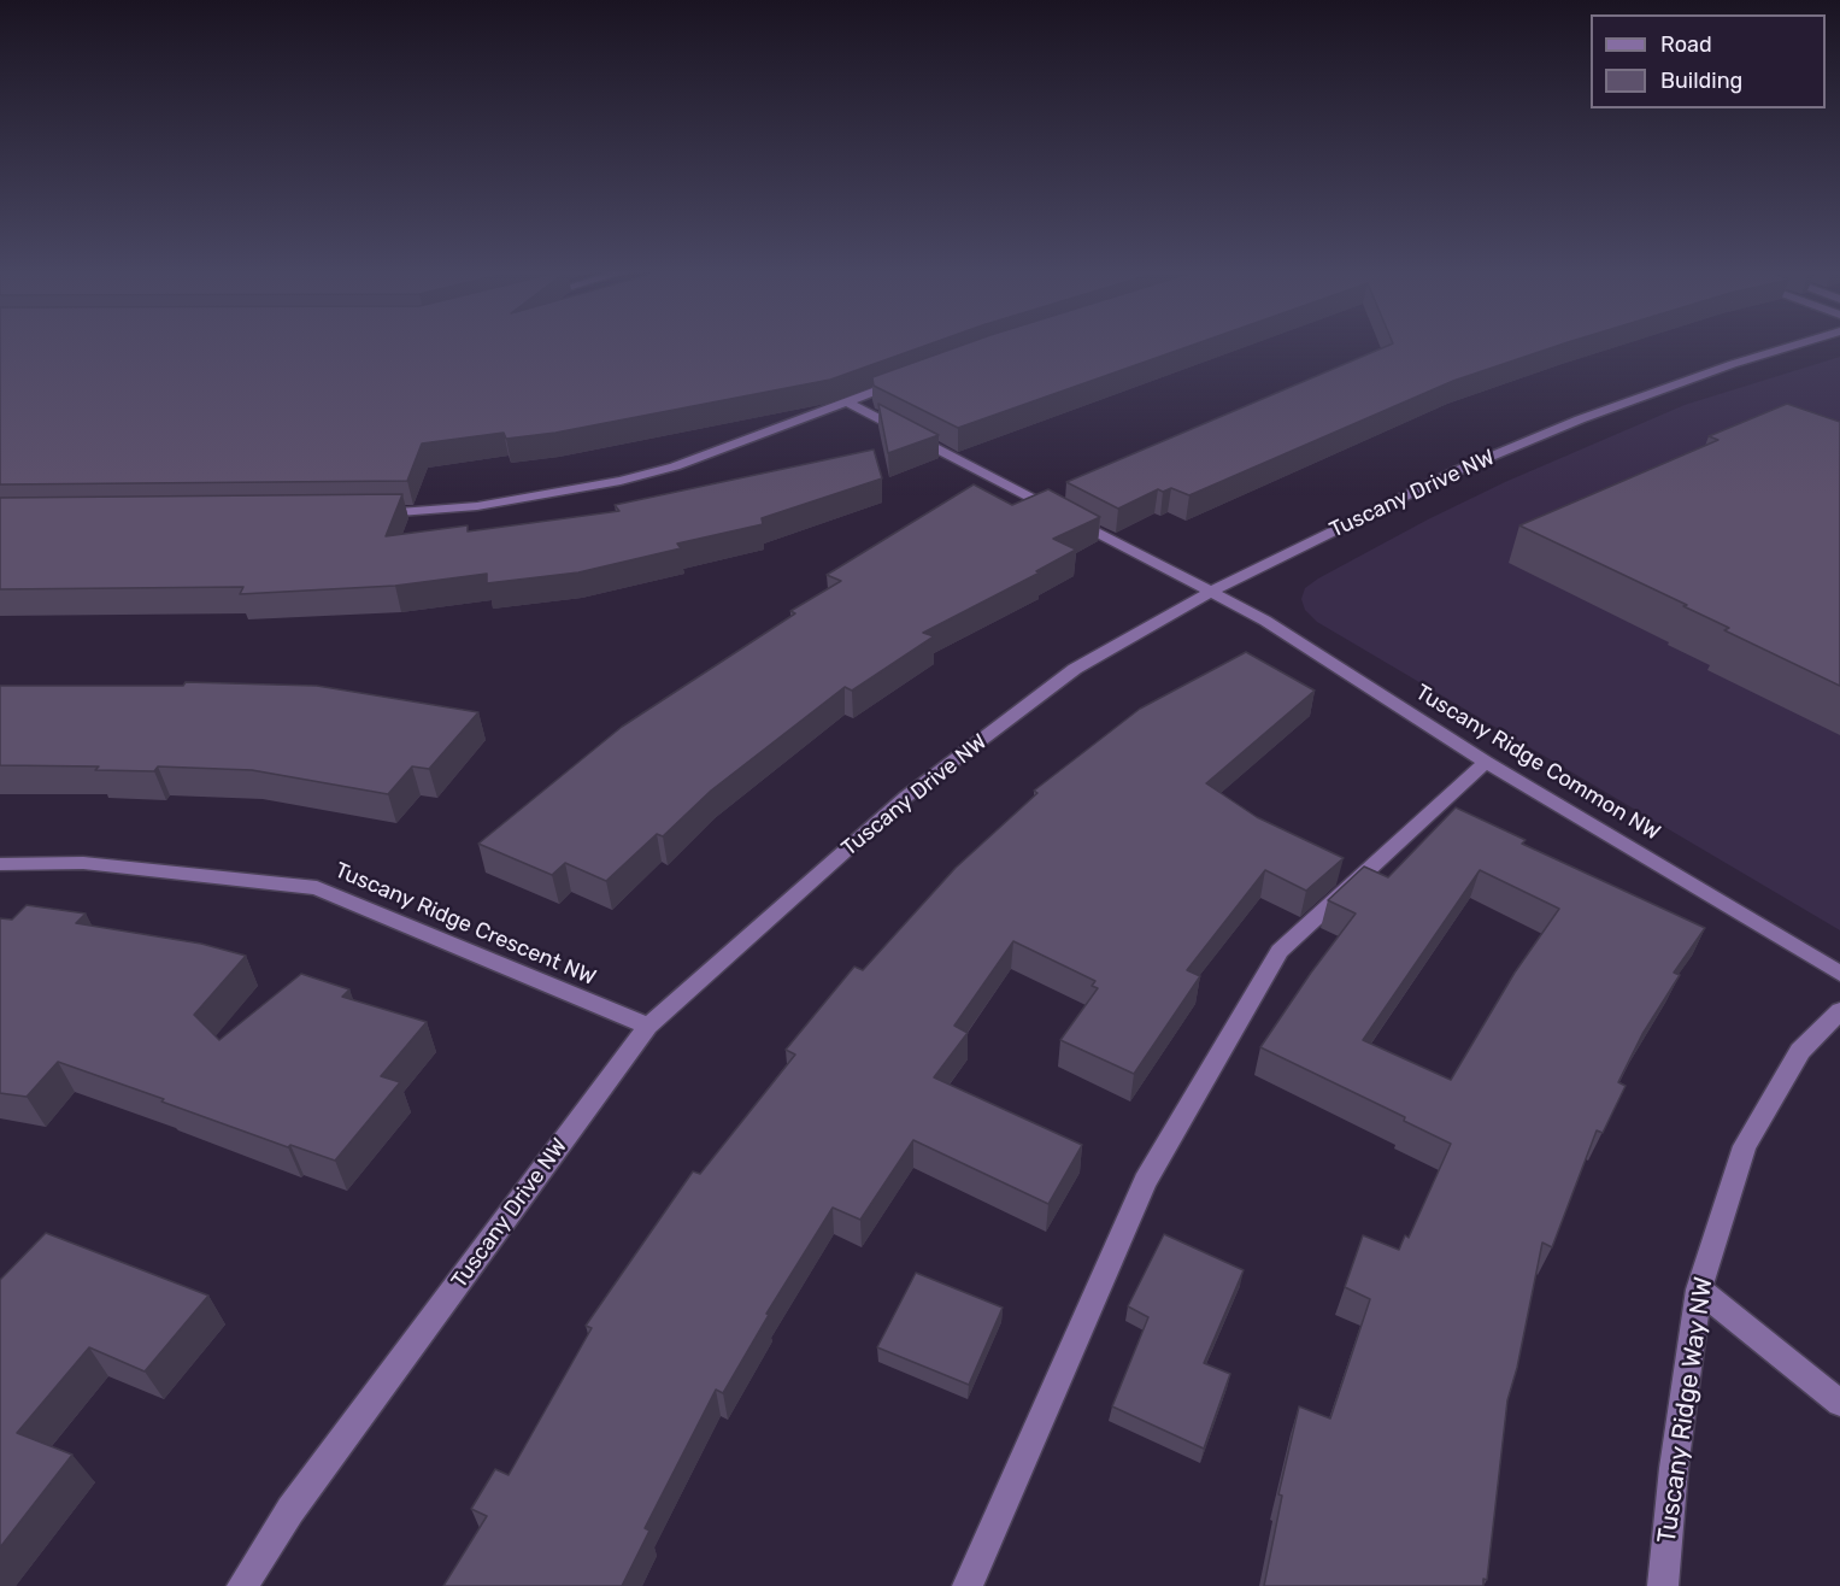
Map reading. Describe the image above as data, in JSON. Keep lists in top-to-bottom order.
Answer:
{
  "streets": {
    "street": [
      "Tuscany Drive NW",
      "Tuscany Ridge Common NW",
      "Tuscany Ridge Crescent NW",
      "Tuscany Ridge Way NW"
    ]
  },
  "crossings": [
    ["Tuscany Drive NW", "Tuscany Ridge Common NW"],
    ["Tuscany Drive NW", "Tuscany Ridge Crescent NW"]
  ],
  "legend": ["Road", "Building"]
}
